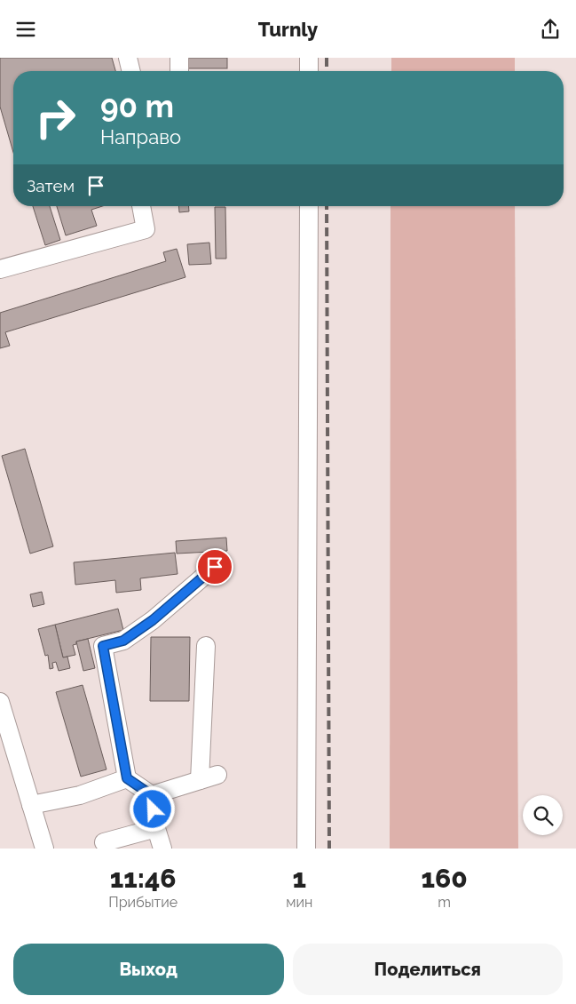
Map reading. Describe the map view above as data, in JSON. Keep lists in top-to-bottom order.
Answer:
{
  "page": {
    "header": "Turnly",
    "turn": ["90 m", "Направо"],
    "then": "Затем",
    "eta": [
      "11:46",
      "Прибытие",
      "1",
      "мин",
      "160",
      "m"
    ],
    "buttons": ["Выход", "Поделиться"]
  }
}
